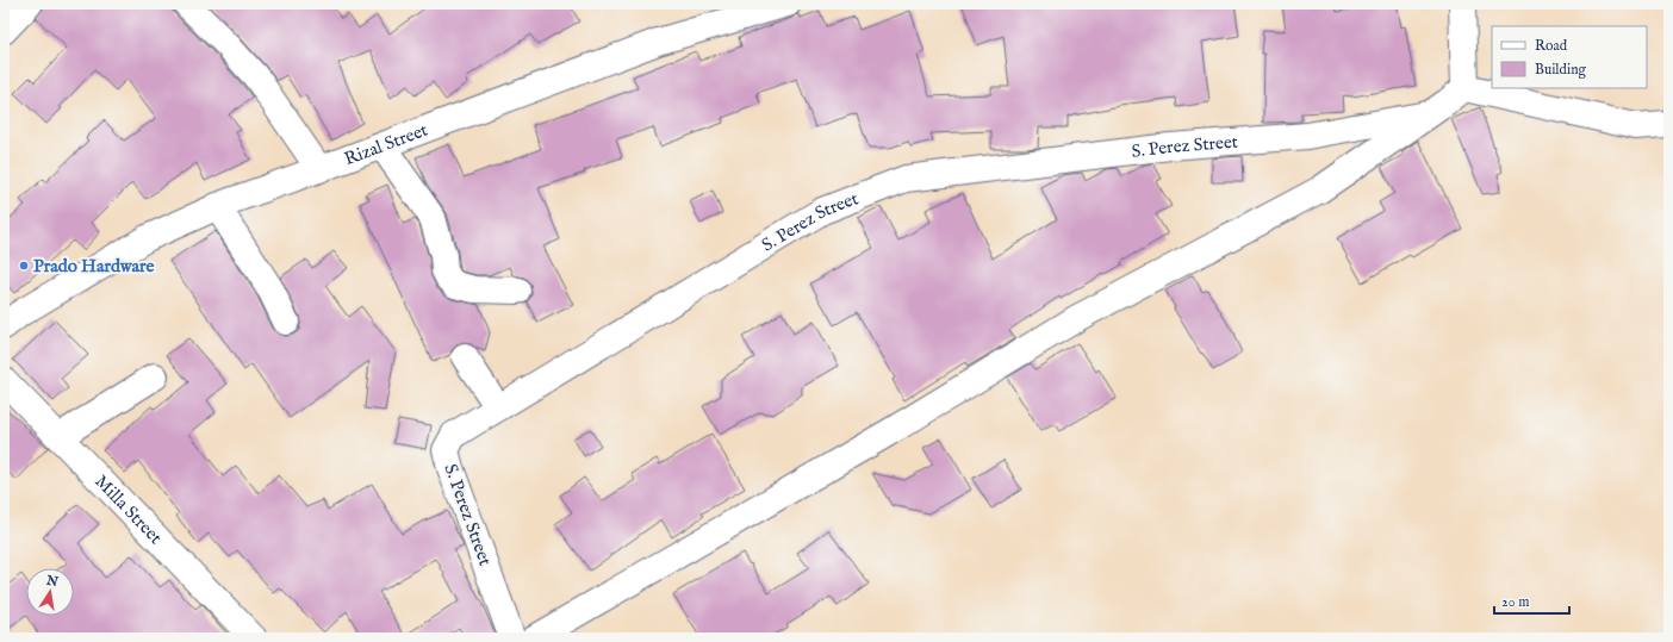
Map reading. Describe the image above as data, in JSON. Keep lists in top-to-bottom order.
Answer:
{
  "streets": {
    "street": ["Rizal Street", "S. Perez Street", "Milla Street"]
  },
  "places": ["Prado Hardware"],
  "legend": ["Road", "Building"],
  "scale_bar": "20 m",
  "north": "top"
}
